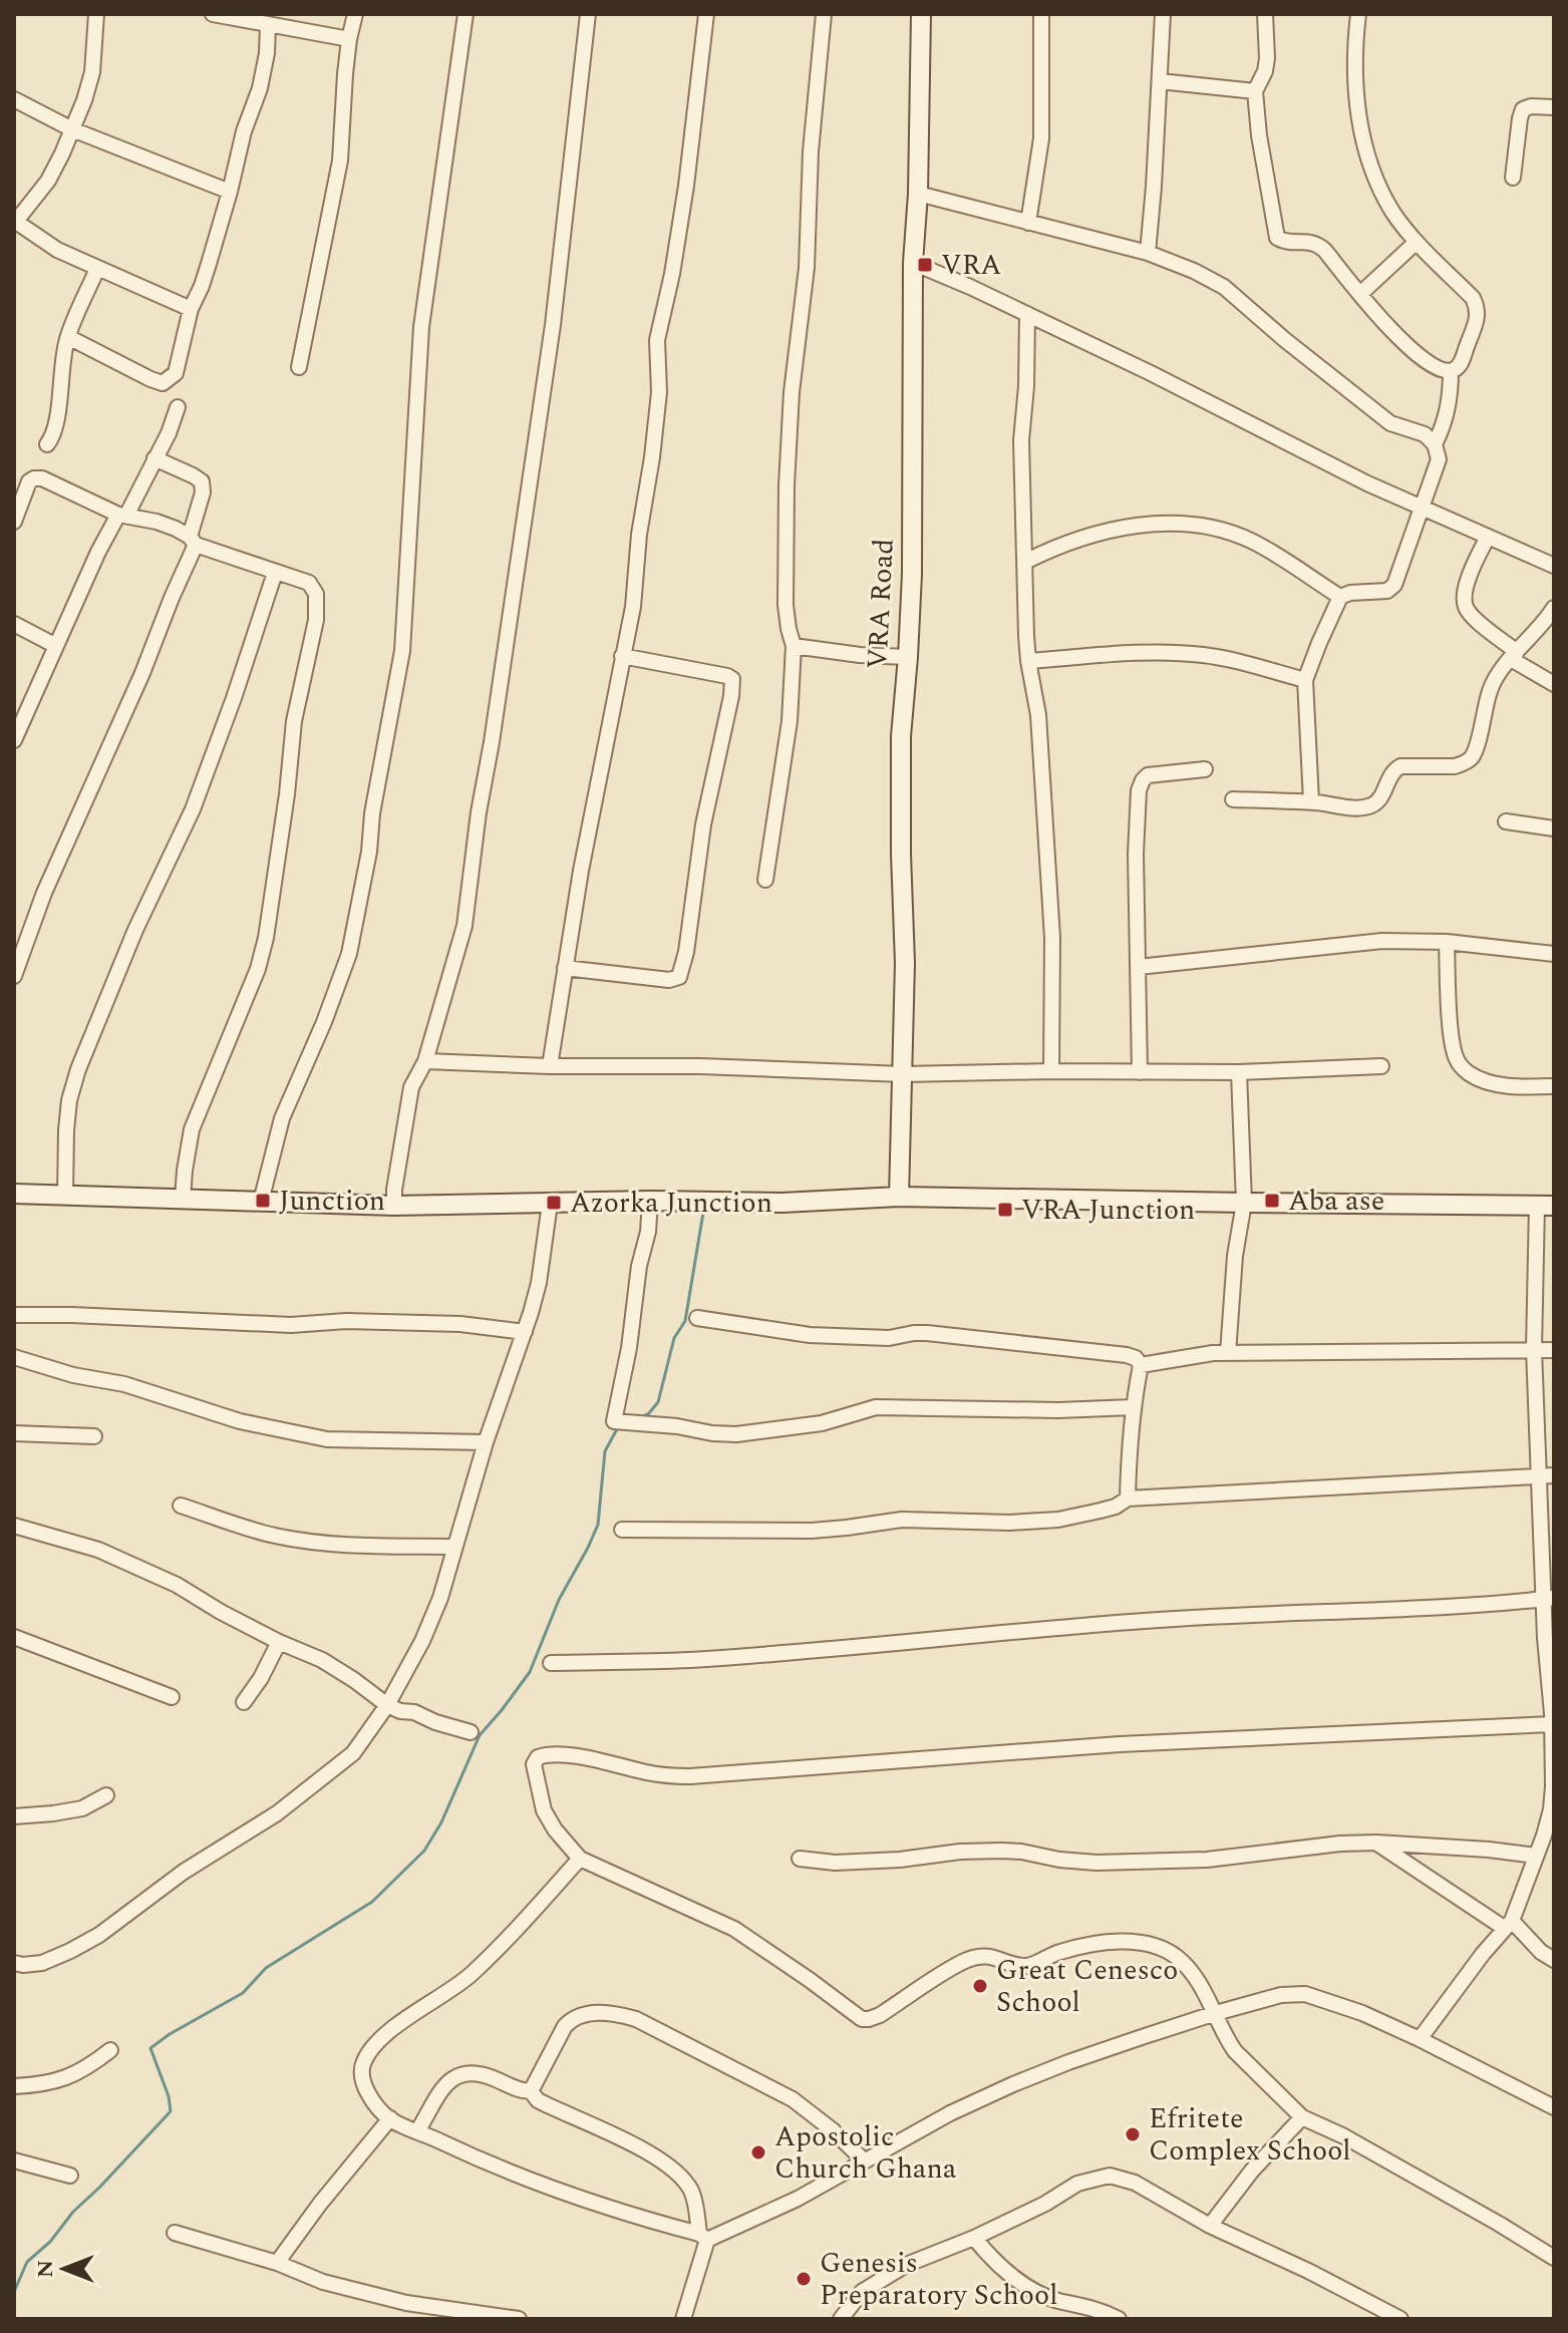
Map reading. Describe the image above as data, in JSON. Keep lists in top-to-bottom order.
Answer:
{
  "streets": {
    "street": ["VRA Road"]
  },
  "places": {
    "transit": [
      "VRA",
      "Junction",
      "Aba ase",
      "Azorka Junction",
      "VRA Junction"
    ],
    "other": [
      "Great Cenesco School",
      "Efritete Complex School",
      "Apostolic Church Ghana",
      "Genesis Preparatory School"
    ]
  },
  "north": "left"
}
